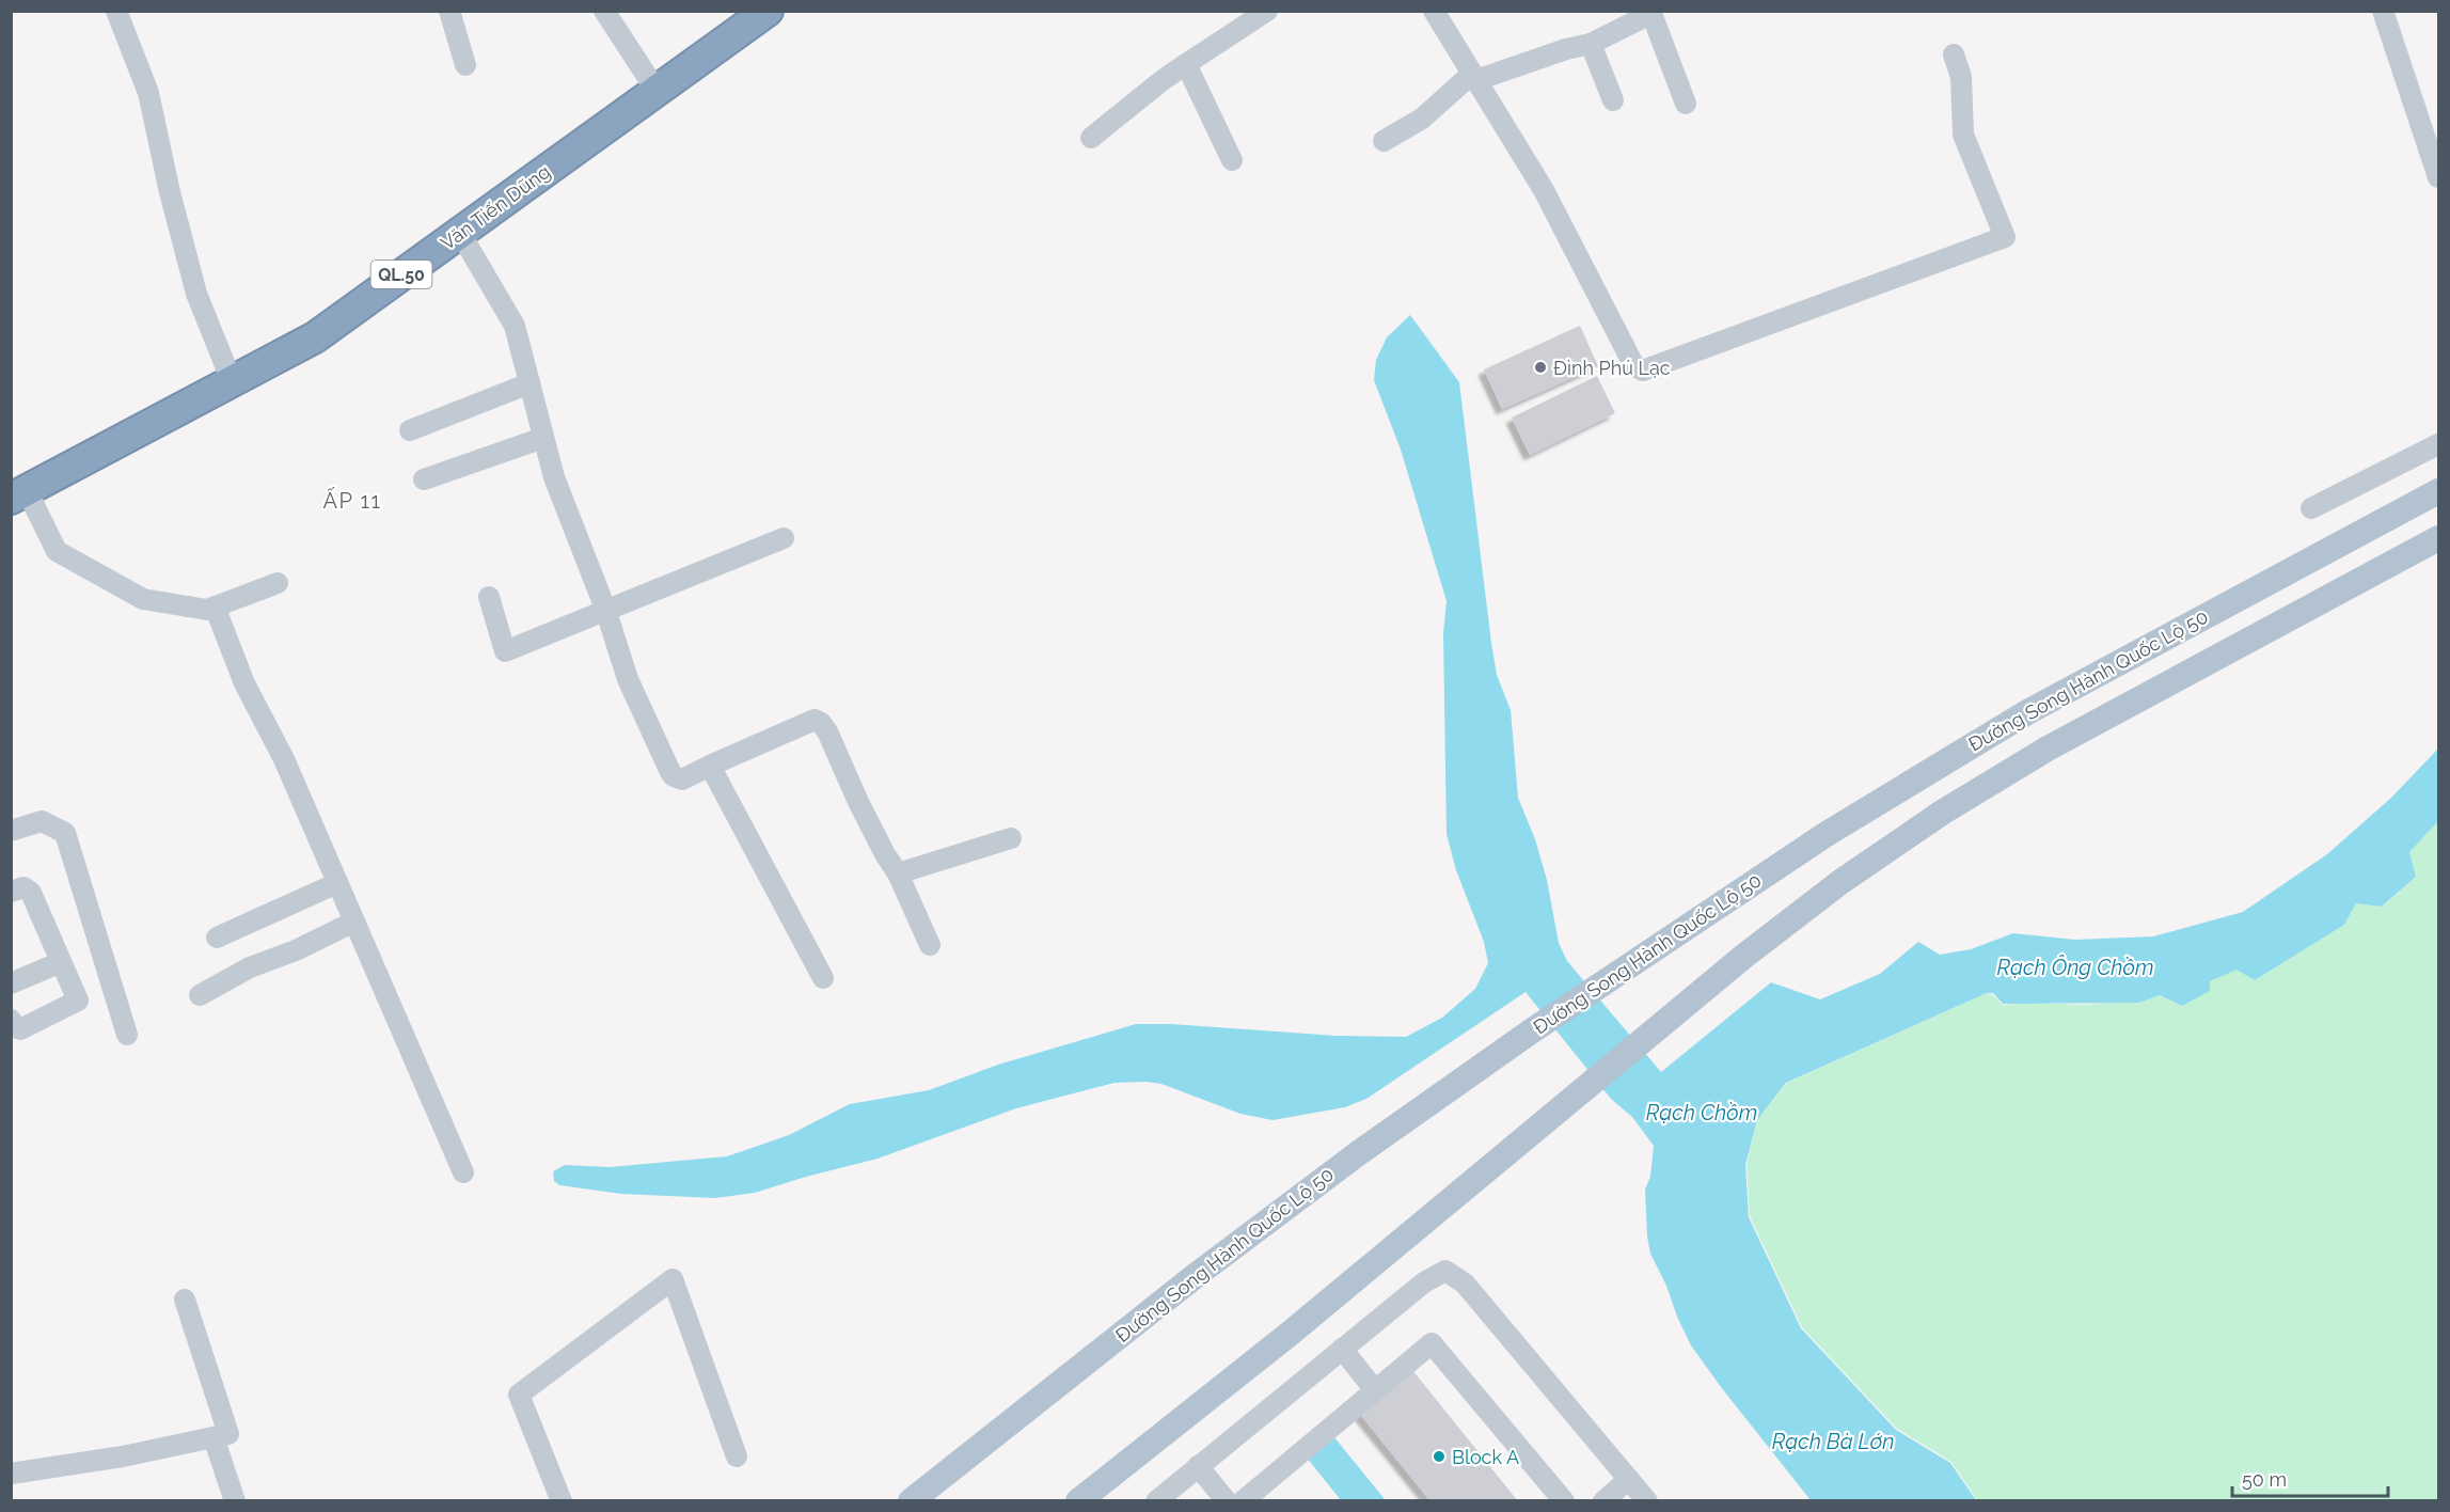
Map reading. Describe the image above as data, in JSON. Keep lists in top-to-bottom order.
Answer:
{
  "streets": {
    "highway": ["Văn Tiến Dũng", "QL.50"],
    "main road": ["Đường Song Hành Quốc Lộ 50"]
  },
  "districts": ["ẤP 11"],
  "water": ["Rạch Ông Chồm", "Rạch Chồm", "Rạch Bà Lớn"],
  "places": ["Đình Phú Lạc", "Block A"],
  "scale_bar": "50 m"
}
